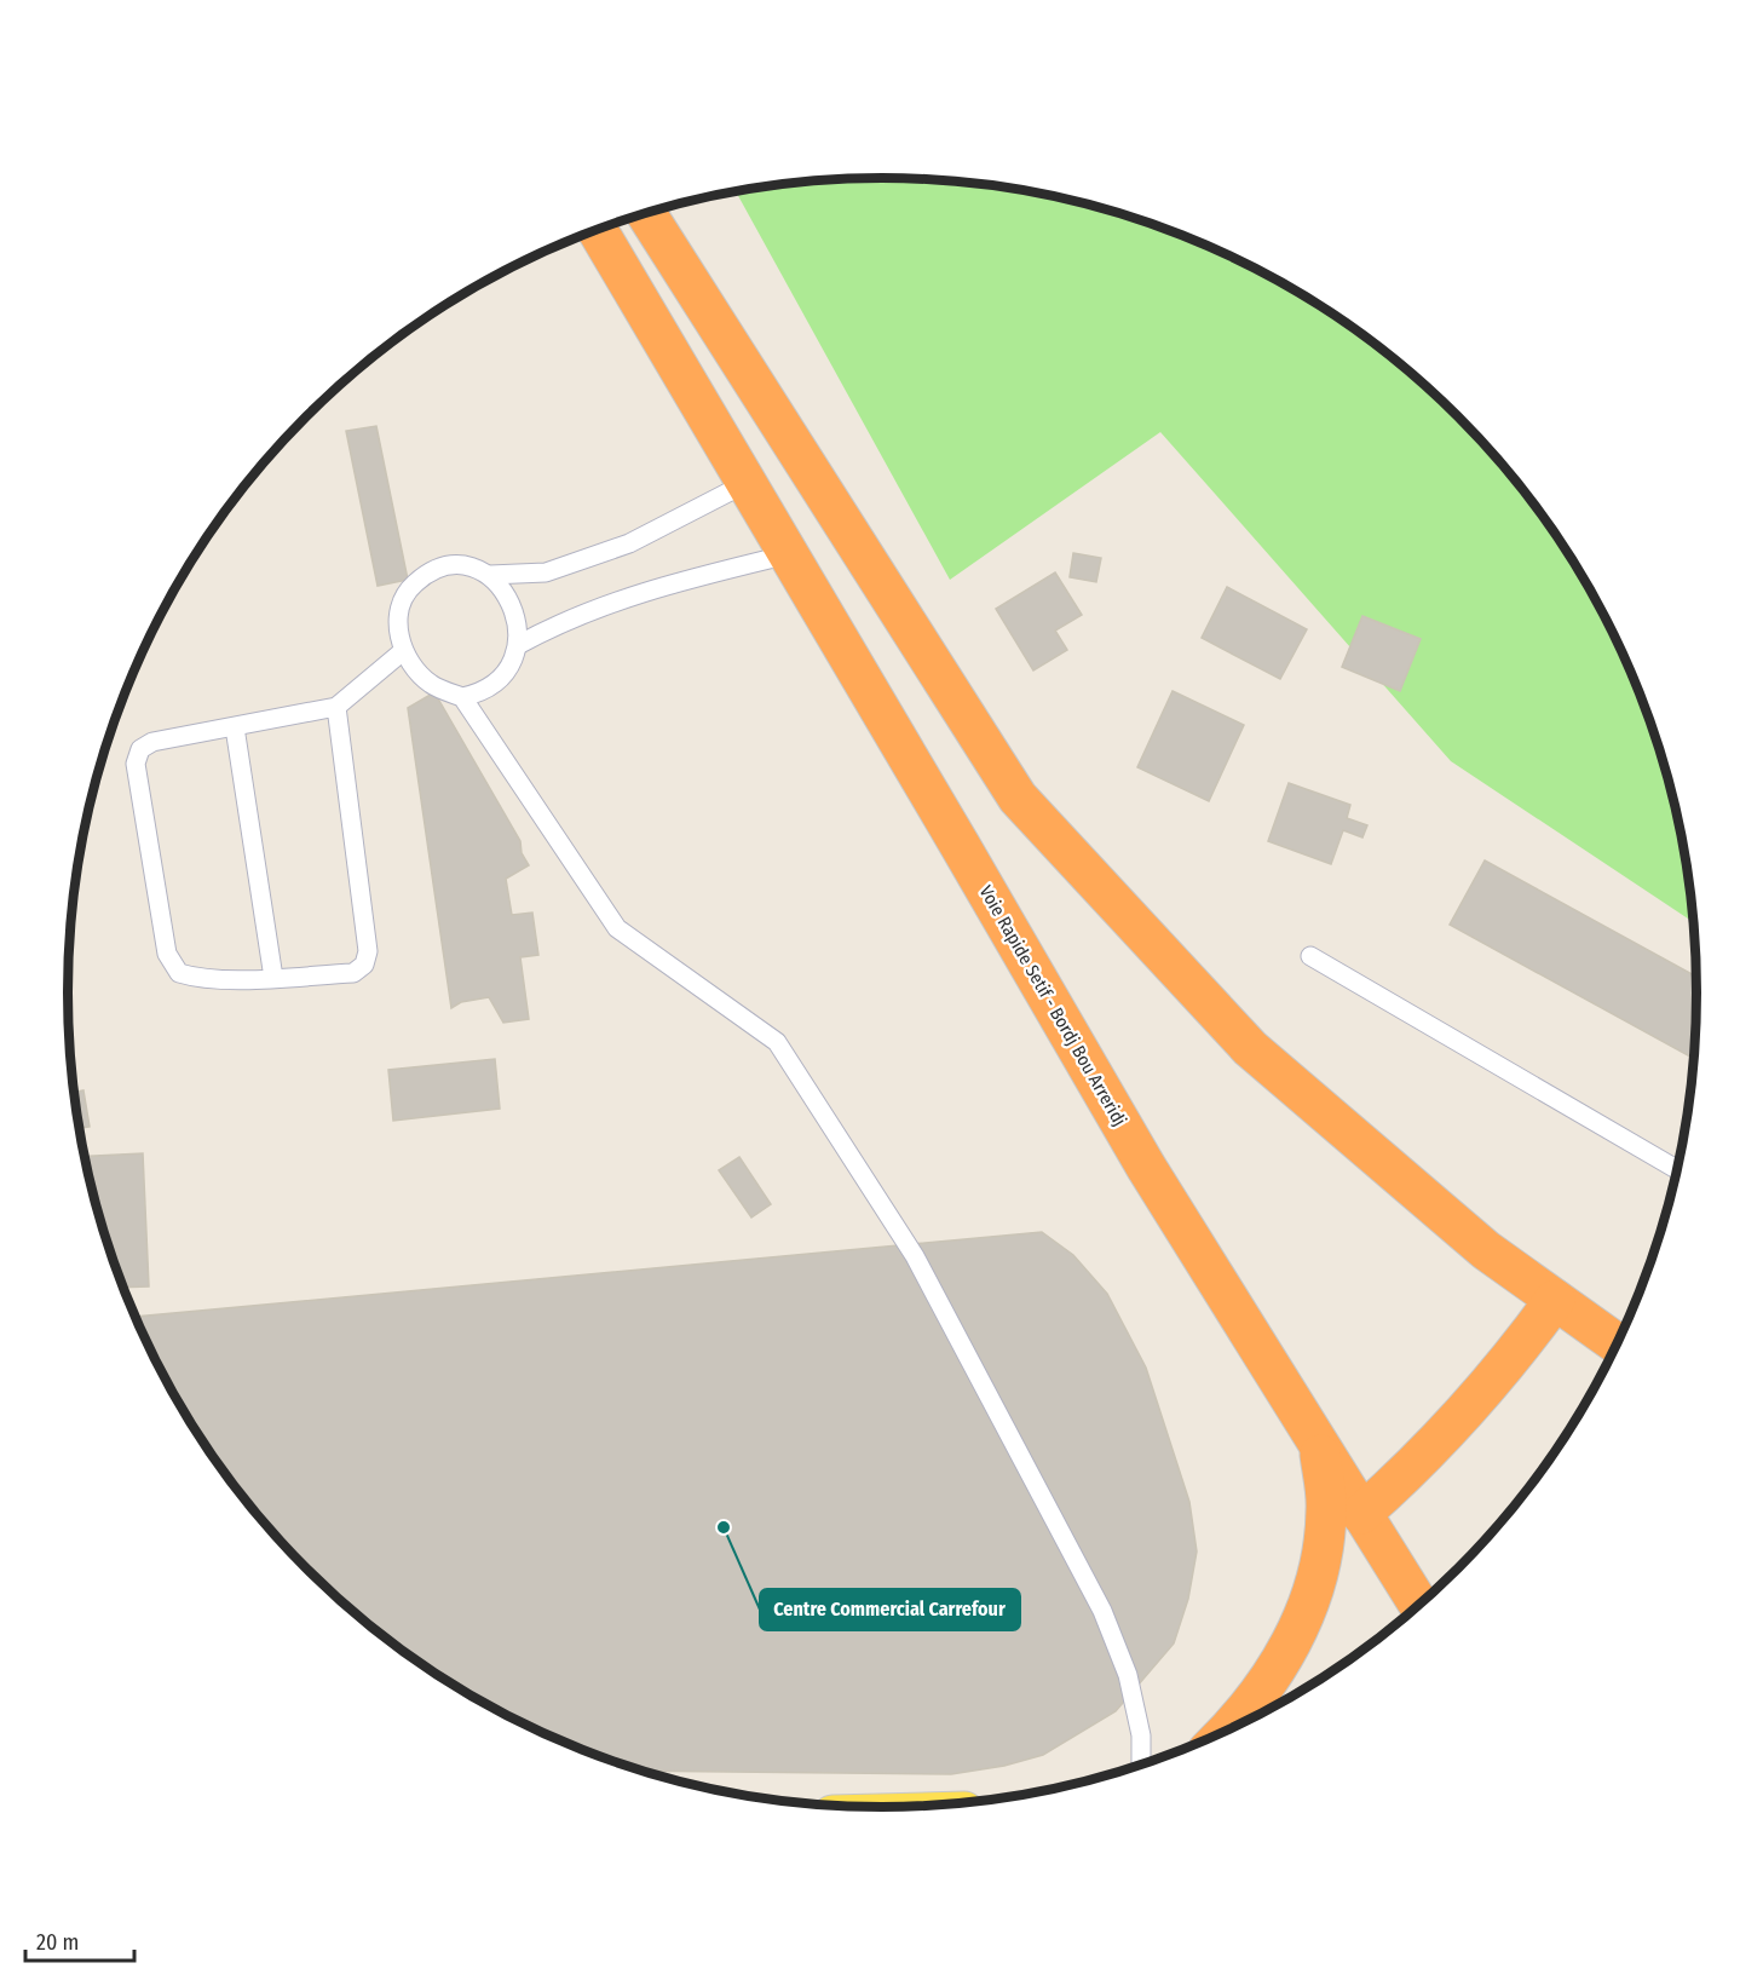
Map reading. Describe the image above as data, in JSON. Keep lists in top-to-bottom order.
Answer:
{
  "streets": {
    "highway": ["Voie Rapide Setif - Bordj Bou Arreridj"]
  },
  "places": ["Centre Commercial Carrefour"],
  "scale_bar": "20 m"
}
